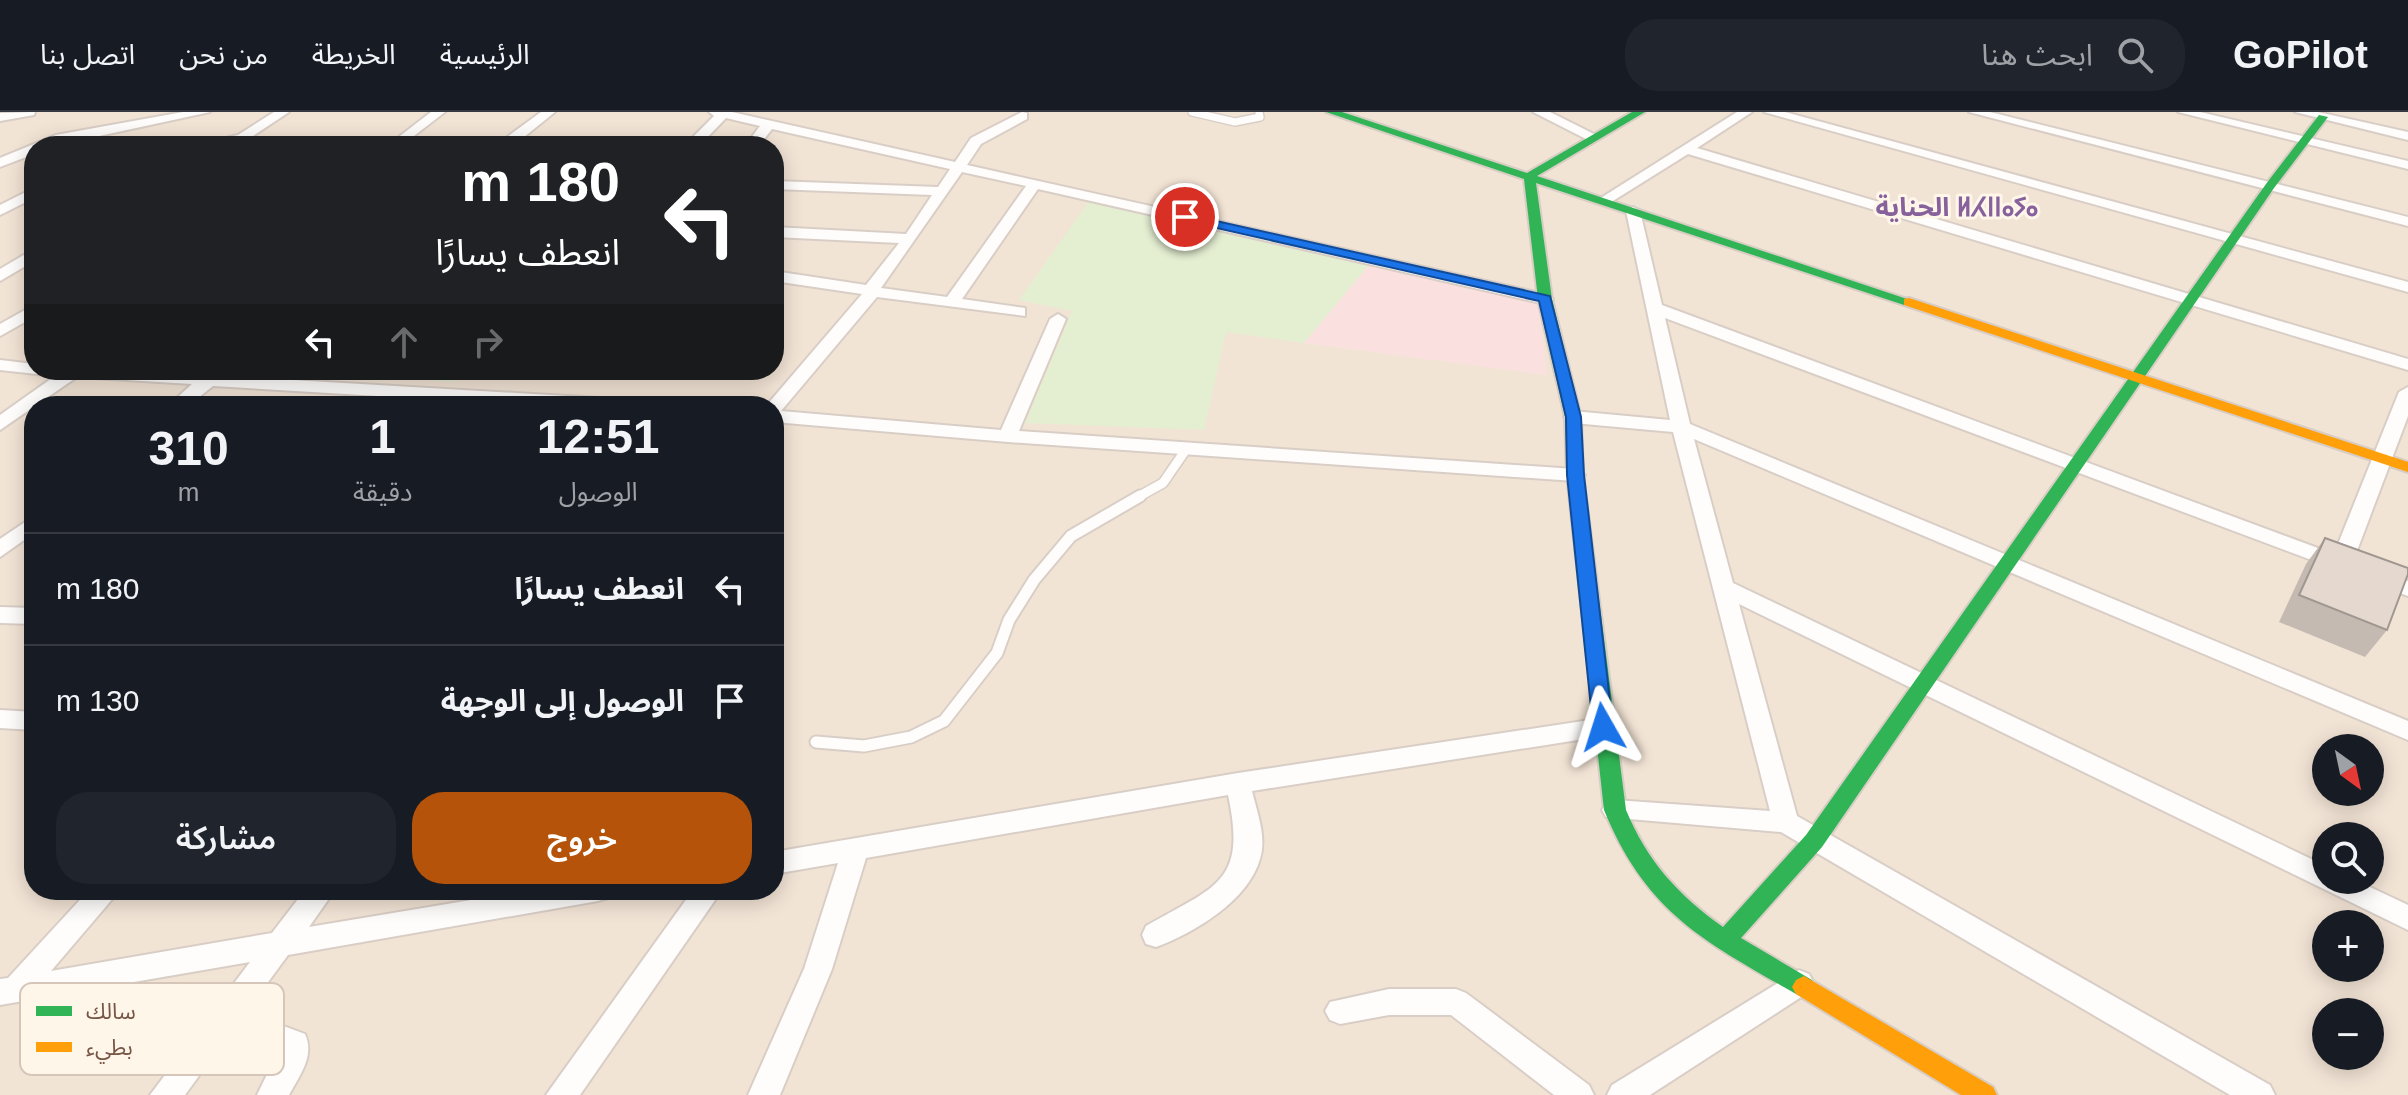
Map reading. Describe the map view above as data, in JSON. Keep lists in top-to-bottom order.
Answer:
{
  "districts": ["الحناية ⵍⵃⵏⵏⴰⵢⴰ"],
  "legend": ["سالك", "بطيء"],
  "north": "bottom right",
  "page": {
    "header": "GoPilot",
    "search": "ابحث هنا",
    "nav": [
      "الرئيسية",
      "الخريطة",
      "من نحن",
      "اتصل بنا"
    ],
    "turn": ["180 m", "انعطف يسارًا"],
    "eta": [
      "12:51",
      "الوصول",
      "1",
      "دقيقة",
      "310",
      "m"
    ],
    "list": [
      {
        "name": "انعطف يسارًا",
        "value": "180 m"
      },
      {
        "name": "الوصول إلى الوجهة",
        "value": "130 m"
      }
    ],
    "map_buttons": ["+", "−"],
    "buttons": ["خروج", "مشاركة"]
  }
}
